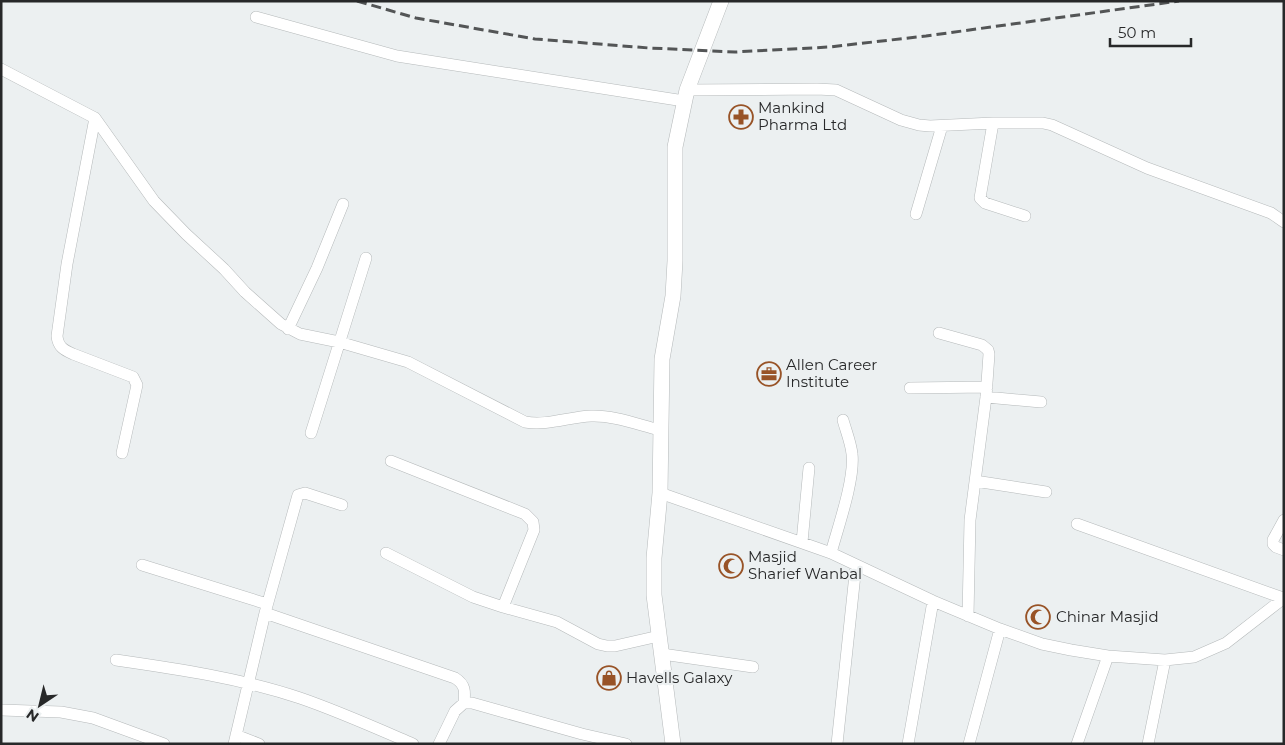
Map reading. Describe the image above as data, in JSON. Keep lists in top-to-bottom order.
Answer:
{
  "places": {
    "pharmacy": ["Mankind Pharma Ltd"],
    "office": ["Allen Career Institute"],
    "mosque": ["Masjid Sharief Wanbal", "Chinar Masjid"],
    "shop": ["Havells Galaxy"]
  },
  "scale_bar": "50 m",
  "north": "bottom left"
}
